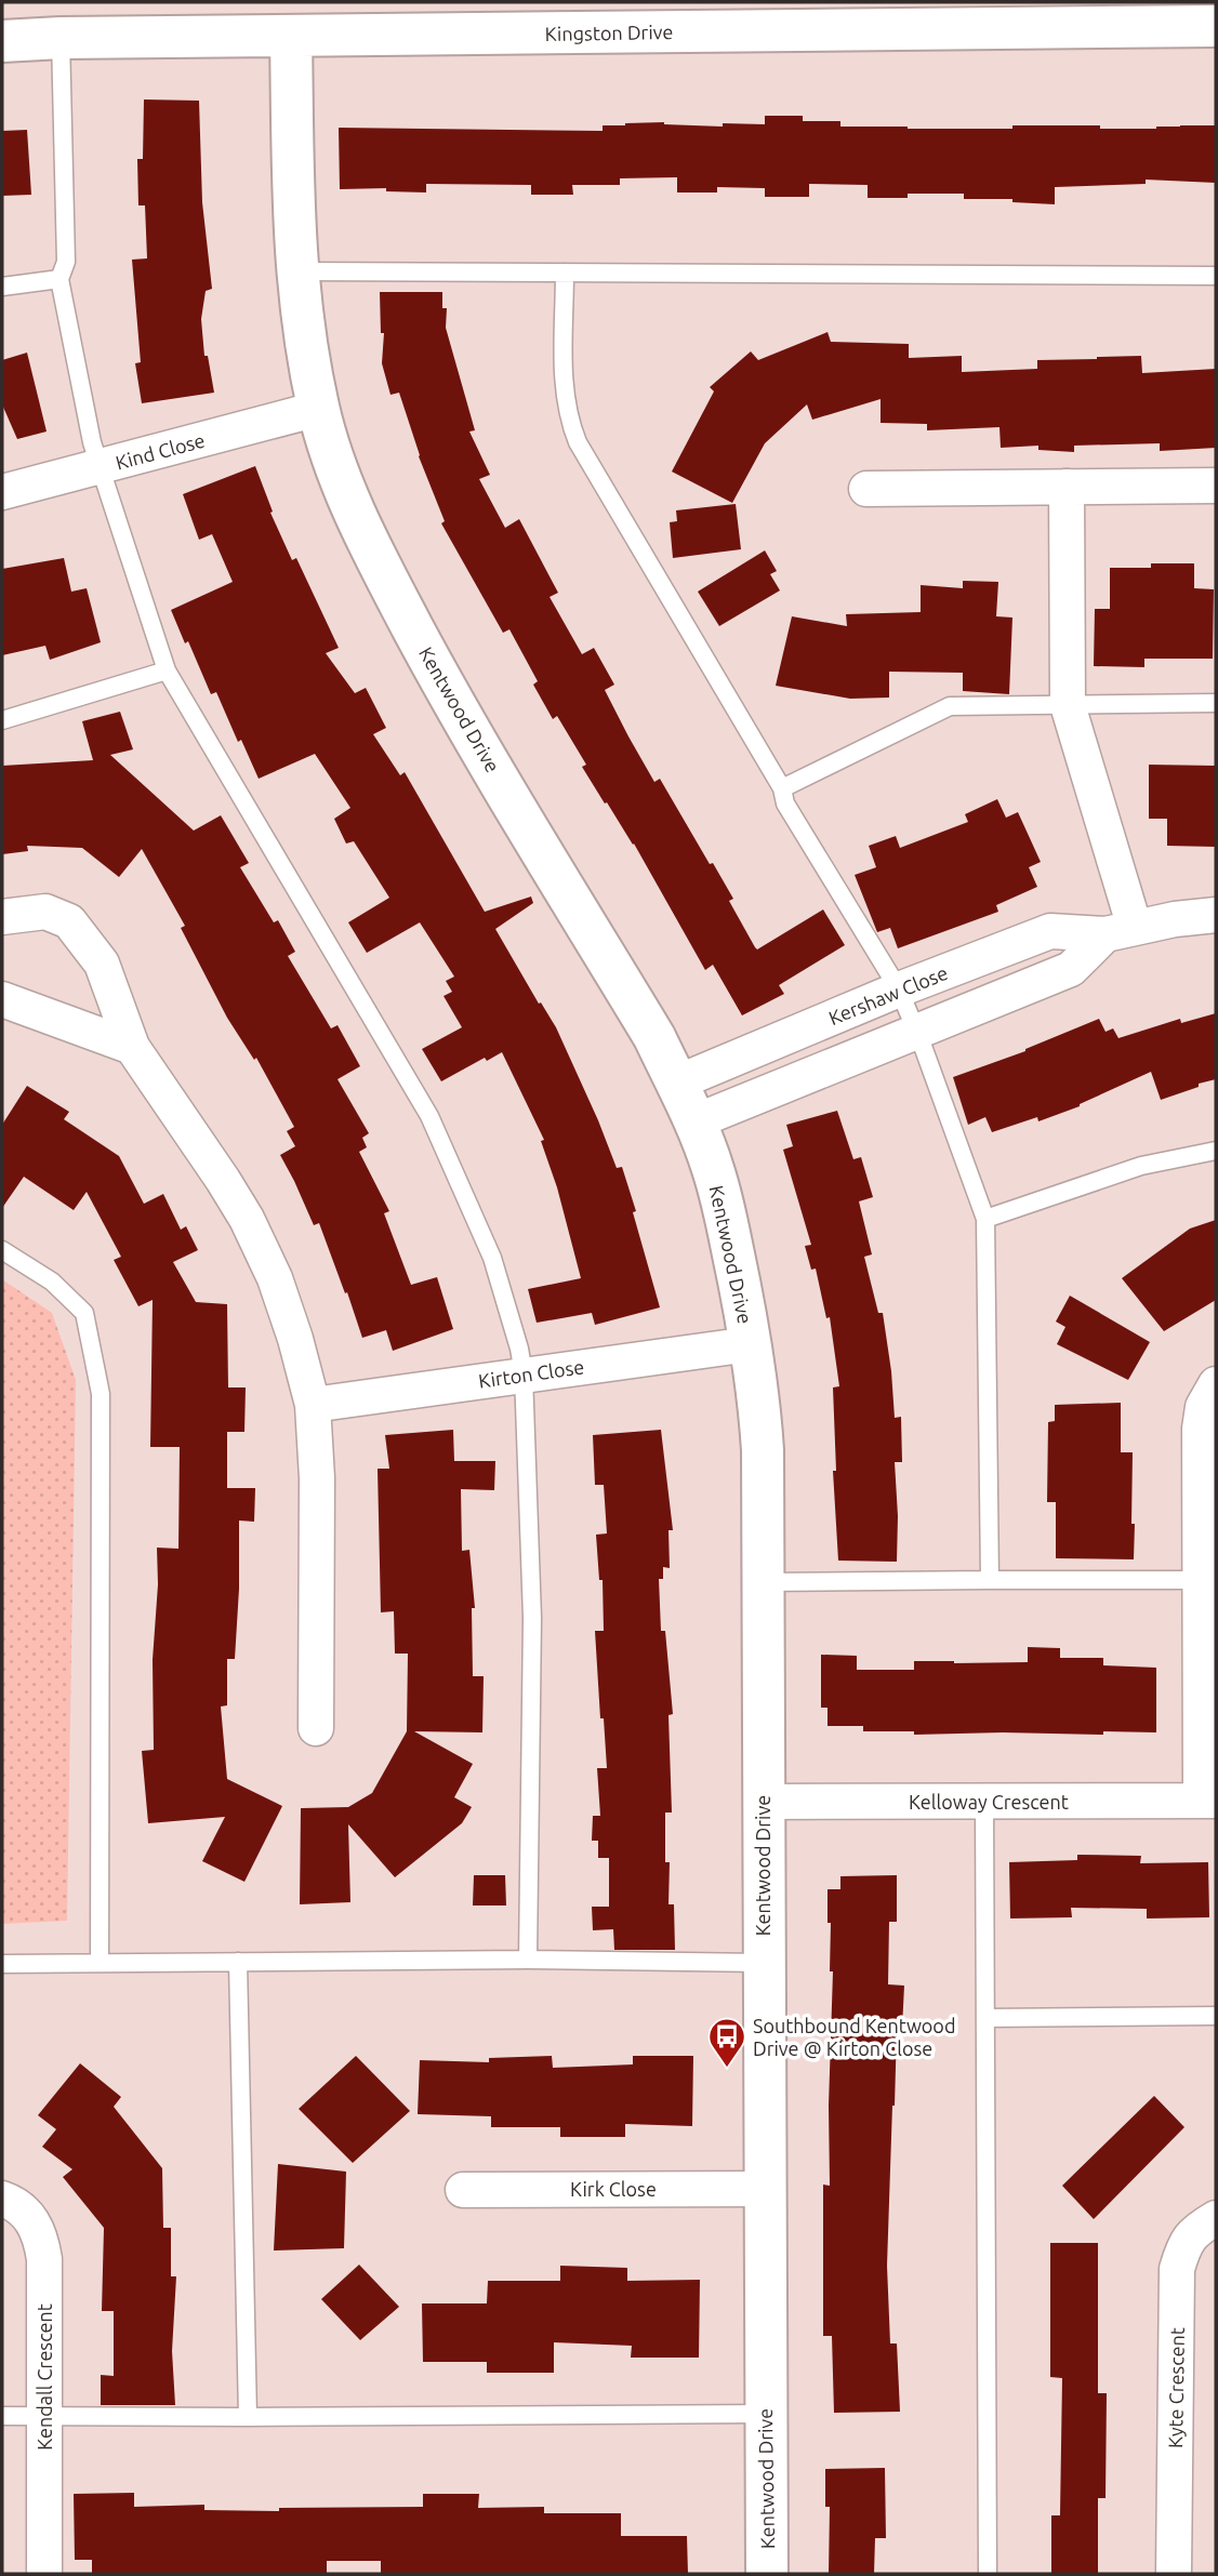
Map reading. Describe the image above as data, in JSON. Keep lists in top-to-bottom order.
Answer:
{
  "streets": {
    "street": [
      "Kingston Drive",
      "Kind Close",
      "Kentwood Drive",
      "Kershaw Close",
      "Kirton Close",
      "Kelloway Crescent",
      "Kirk Close",
      "Kendall Crescent",
      "Kyte Crescent"
    ]
  },
  "crossings": [
    ["Kingston Drive", "Kentwood Drive"],
    ["Kind Close", "Kentwood Drive"],
    ["Kentwood Drive", "Kershaw Close"],
    ["Kentwood Drive", "Kirton Close"],
    ["Kentwood Drive", "Kelloway Crescent"],
    ["Kentwood Drive", "Kirk Close"]
  ],
  "places": {
    "bus stop": ["Southbound Kentwood Drive @ Kirton Close"]
  }
}
